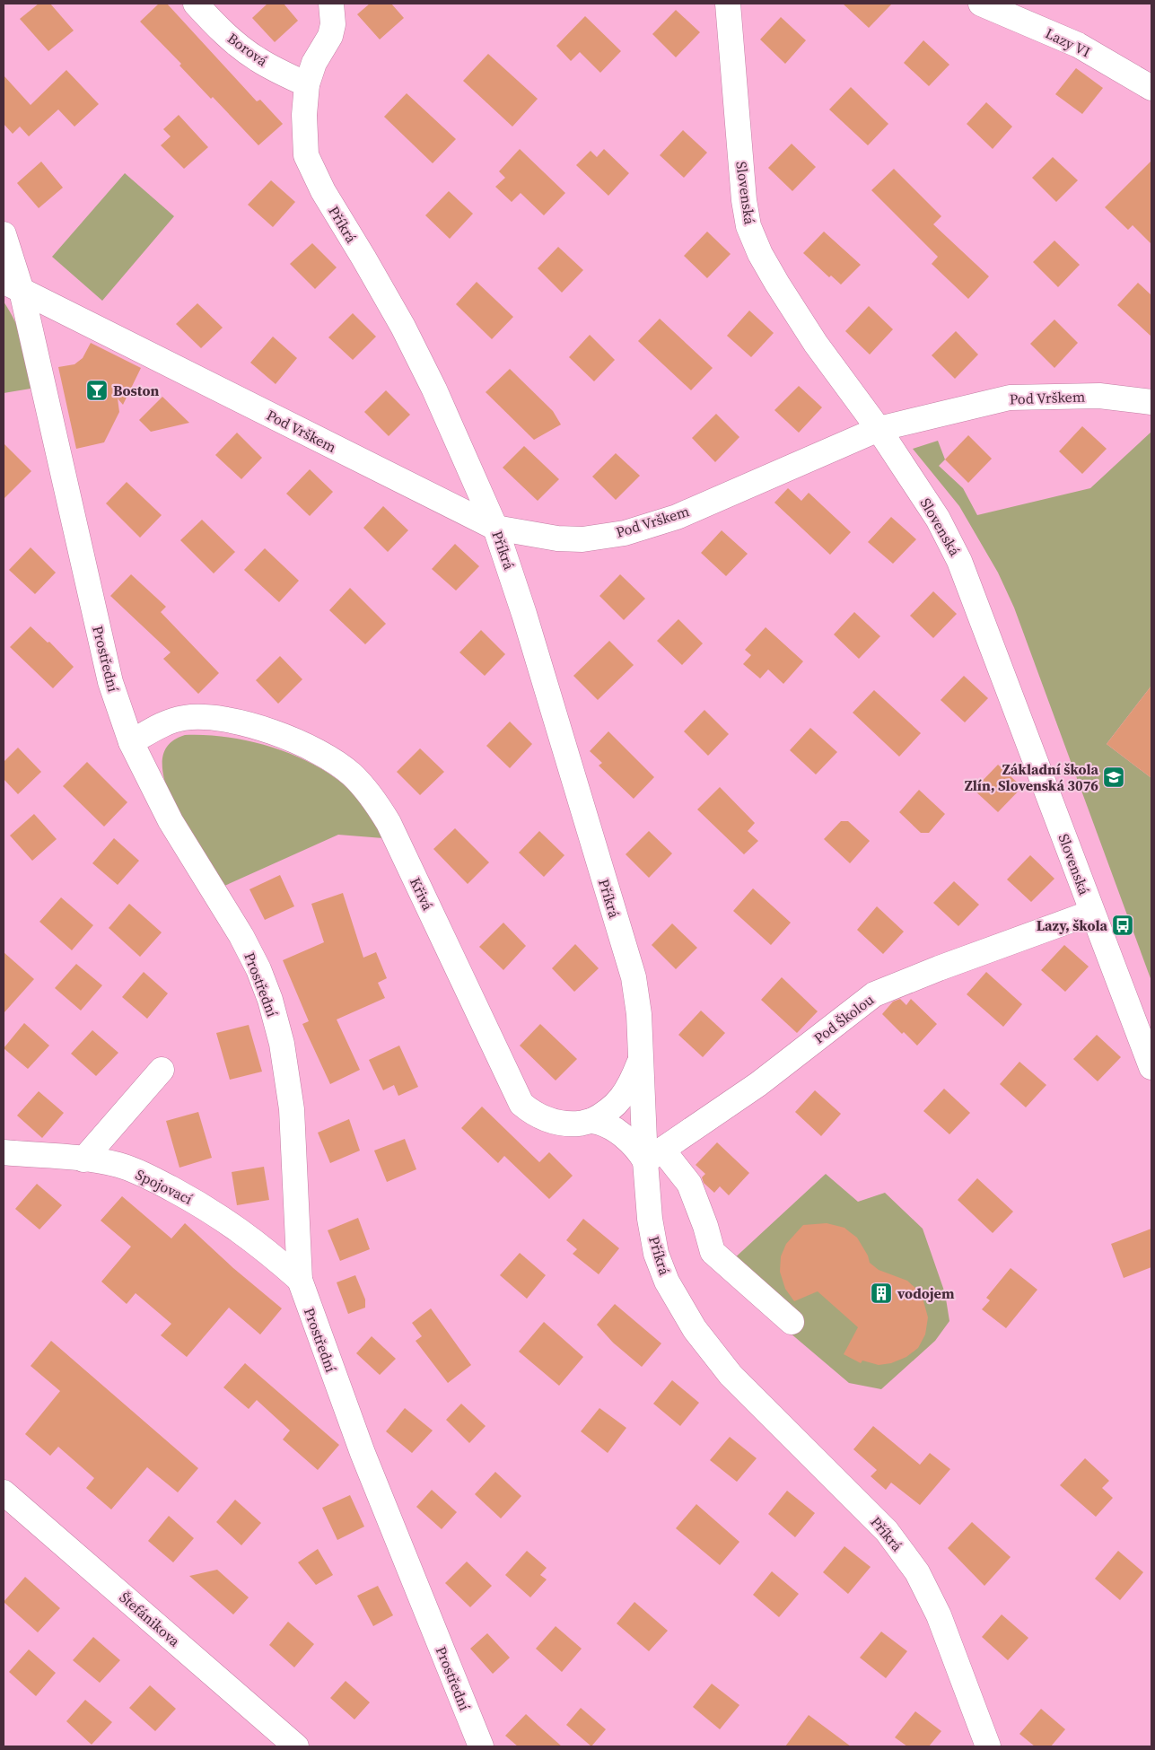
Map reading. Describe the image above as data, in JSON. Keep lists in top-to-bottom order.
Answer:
{
  "streets": {
    "street": [
      "Lazy VI",
      "Borová",
      "Slovenská",
      "Příkrá",
      "Pod Vrškem",
      "Prostřední",
      "Křivá",
      "Pod Školou",
      "Spojovací",
      "Štefánikova"
    ]
  },
  "crossings": [
    ["Borová", "Příkrá"],
    ["Slovenská", "Pod Vrškem"],
    ["Slovenská", "Pod Školou"],
    ["Příkrá", "Pod Vrškem"],
    ["Příkrá", "Křivá"],
    ["Příkrá", "Pod Školou"],
    ["Pod Vrškem", "Prostřední"],
    ["Prostřední", "Křivá"],
    ["Prostřední", "Spojovací"],
    ["Křivá", "Pod Školou"]
  ],
  "places": {
    "bar": ["Boston"],
    "school or university": ["Základní škola Zlín, Slovenská 3076"],
    "bus stop": ["Lazy, škola"],
    "building": ["vodojem"]
  }
}
